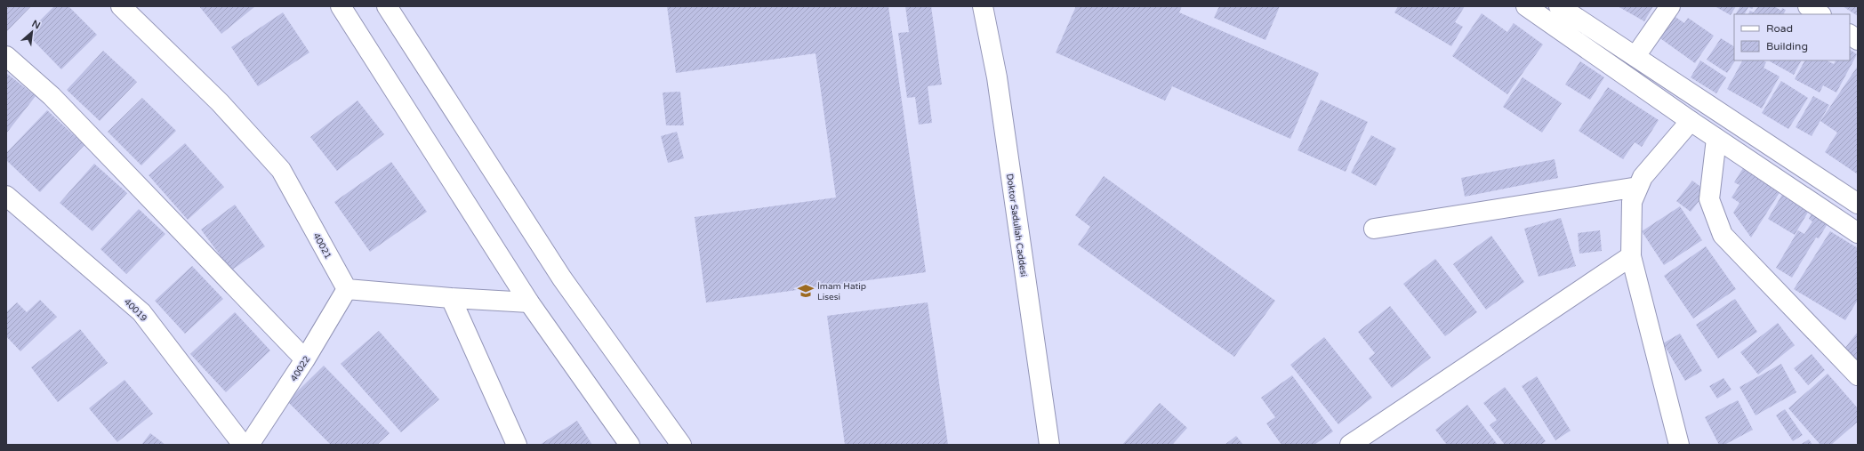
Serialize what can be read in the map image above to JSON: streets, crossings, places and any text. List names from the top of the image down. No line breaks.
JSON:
{"streets":{"street":["Doktor Sadullah Caddesi","40021","40019","40022"]},"crossings":[["40021","40022"]],"places":{"school or university":["İmam Hatip Lisesi"]},"legend":["Road","Building"],"north":"top right"}
